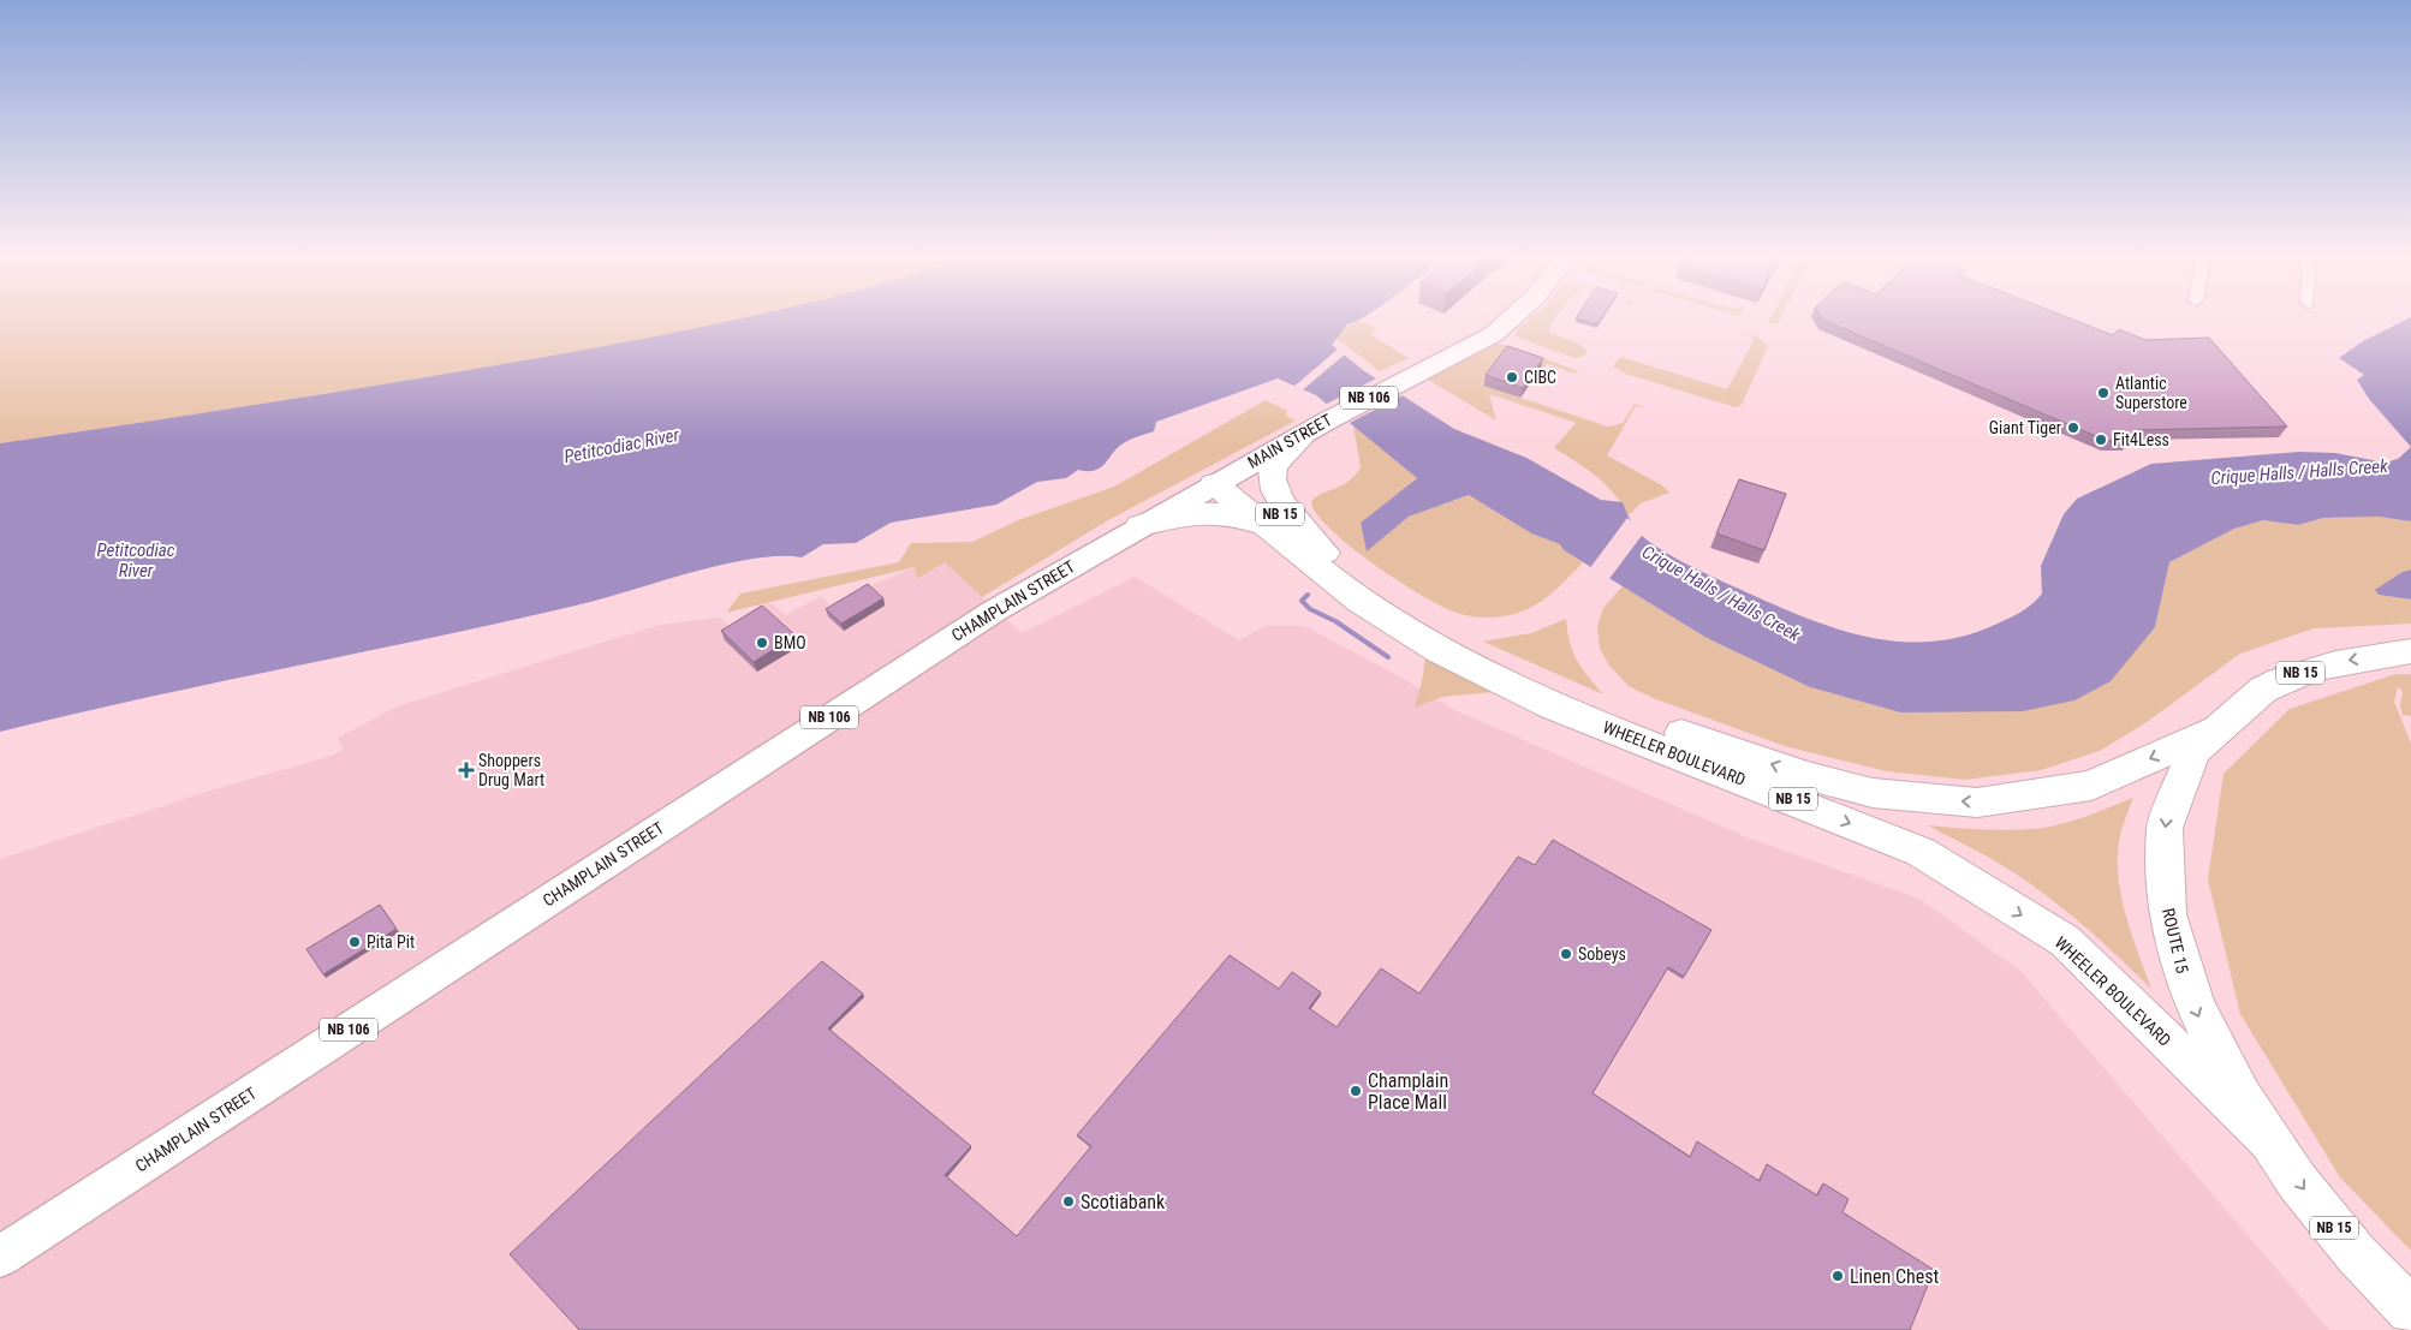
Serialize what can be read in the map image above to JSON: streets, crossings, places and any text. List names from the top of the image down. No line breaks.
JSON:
{"streets":{"highway":["NB 15","WHEELER BOULEVARD","ROUTE 15"],"main road":["NB 106","MAIN STREET","CHAMPLAIN STREET"]},"crossings":[["MAIN STREET","CHAMPLAIN STREET"],["MAIN STREET","WHEELER BOULEVARD"],["CHAMPLAIN STREET","WHEELER BOULEVARD"],["WHEELER BOULEVARD","ROUTE 15"]],"water":["Petitcodiac River","Crique Halls / Halls Creek"],"places":{"other":["CIBC","Atlantic Superstore","Giant Tiger","Fit4Less","BMO","Pita Pit","Sobeys","Champlain Place Mall","Scotiabank","Linen Chest"],"health":["Shoppers Drug Mart"]}}
